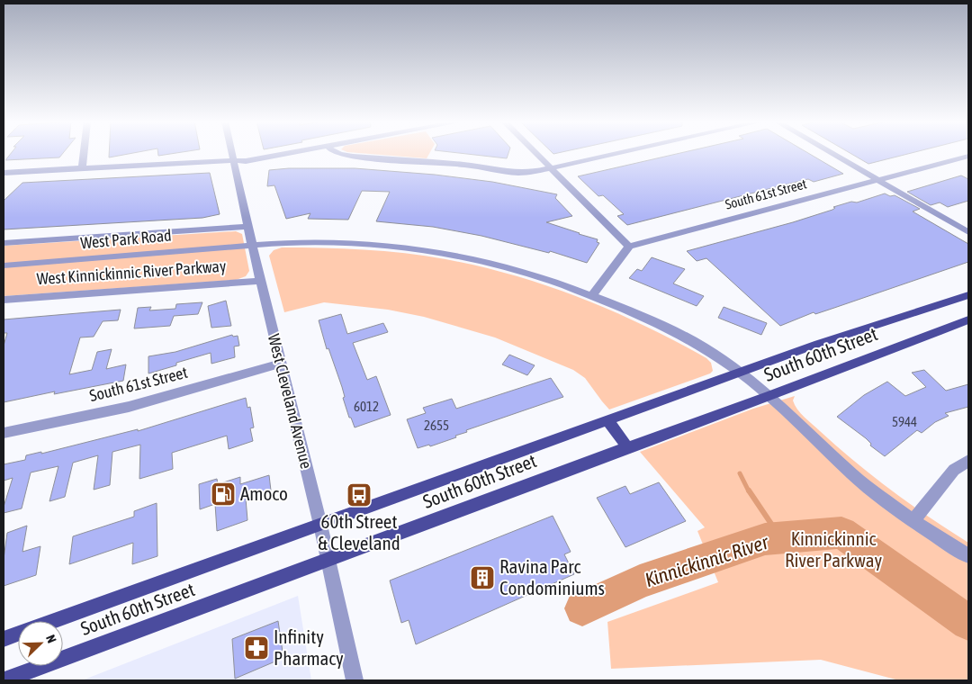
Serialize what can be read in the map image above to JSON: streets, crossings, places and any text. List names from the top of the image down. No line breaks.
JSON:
{"streets":{"main road":["South 60th Street"],"street":["South 61st Street","West Park Road","West Kinnickinnic River Parkway","West Cleveland Avenue"]},"crossings":[["South 61st Street","West Cleveland Avenue"],["West Park Road","West Cleveland Avenue"],["West Kinnickinnic River Parkway","West Cleveland Avenue"],["South 60th Street","West Cleveland Avenue"]],"water":["Kinnickinnic River"],"parks":["Kinnickinnic River Parkway"],"places":{"fuel station":["Amoco"],"bus stop":["60th Street & Cleveland"],"building":["Ravina Parc Condominiums"],"pharmacy":["Infinity Pharmacy"]},"house_numbers":["6012","5944","2655"],"north":"top right"}
